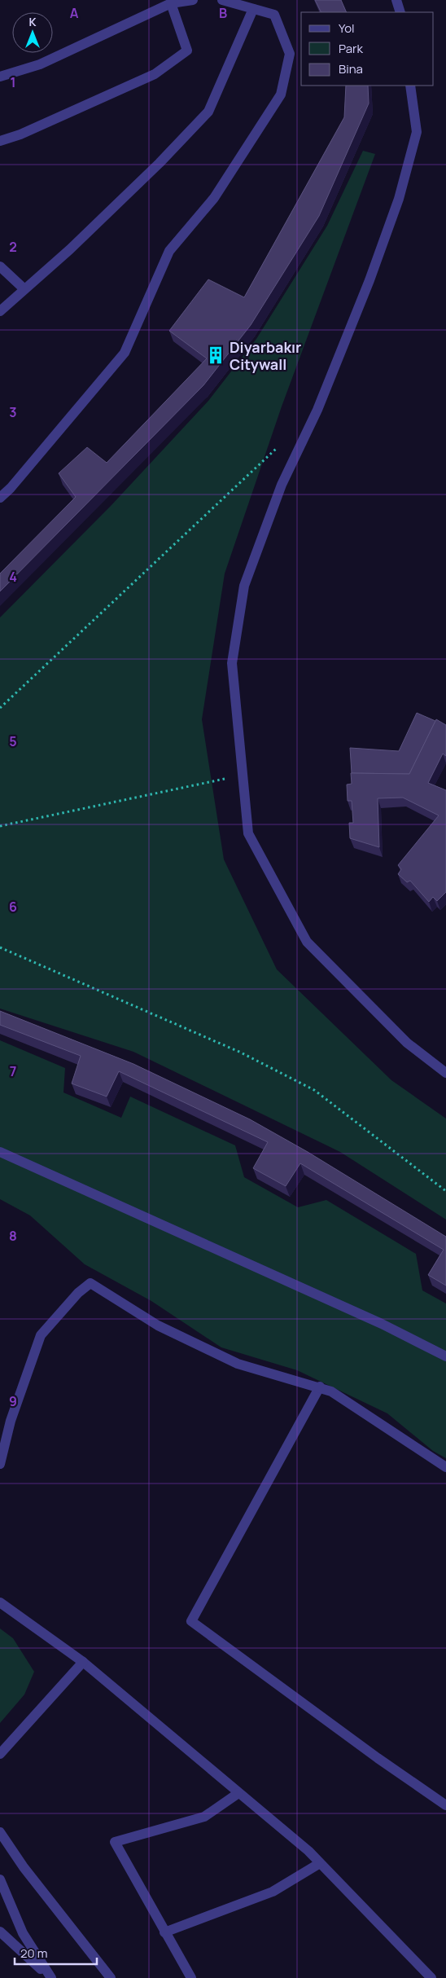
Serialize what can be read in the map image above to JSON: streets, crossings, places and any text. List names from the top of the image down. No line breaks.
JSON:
{"places":{"building":["Diyarbakır Citywall"]},"legend":["Yol","Park","Bina"],"scale_bar":"20 m","north":"top","grid":{"columns":["A","B"],"rows":["1","2","3","4","5","6","7","8","9"]}}
